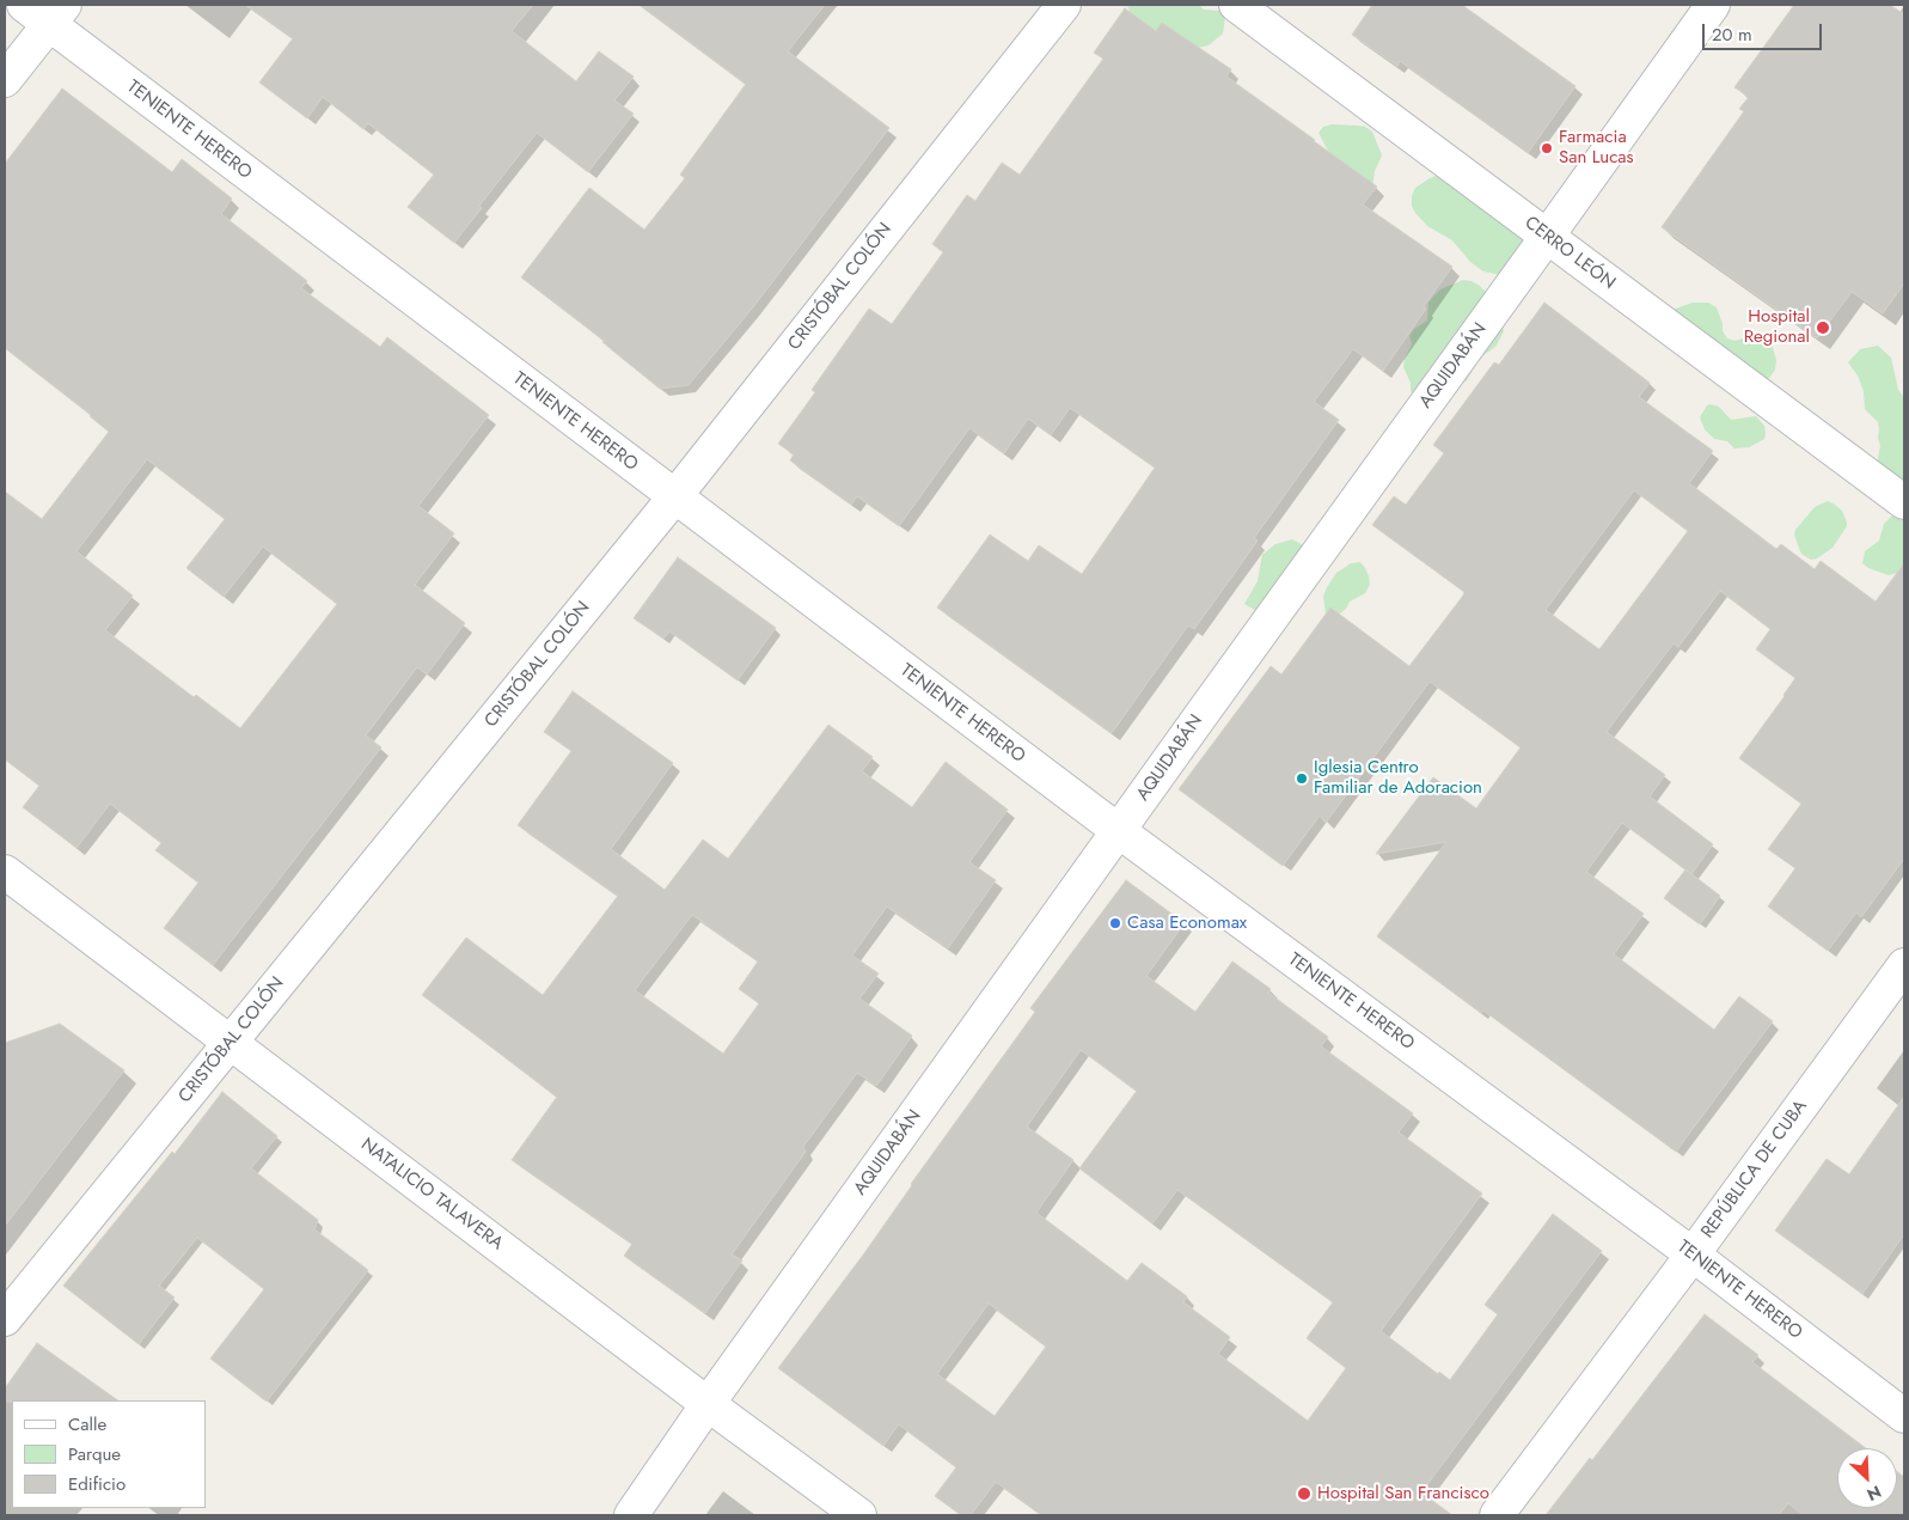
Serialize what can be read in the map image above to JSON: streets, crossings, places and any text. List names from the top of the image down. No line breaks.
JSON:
{"streets":{"street":["TENIENTE HERERO","CERRO LEÓN","CRISTÓBAL COLÓN","AQUIDABÁN","REPÚBLICA DE CUBA","NATALICIO TALAVERA"]},"crossings":[["TENIENTE HERERO","CRISTÓBAL COLÓN"],["TENIENTE HERERO","AQUIDABÁN"],["TENIENTE HERERO","REPÚBLICA DE CUBA"],["CERRO LEÓN","AQUIDABÁN"],["CRISTÓBAL COLÓN","NATALICIO TALAVERA"],["AQUIDABÁN","NATALICIO TALAVERA"]],"places":["Farmacia San Lucas","Hospital Regional","Iglesia Centro Familiar de Adoracion","Casa Economax","Hospital San Francisco"],"legend":["Calle","Parque","Edificio"],"scale_bar":"20 m","north":"bottom right"}
